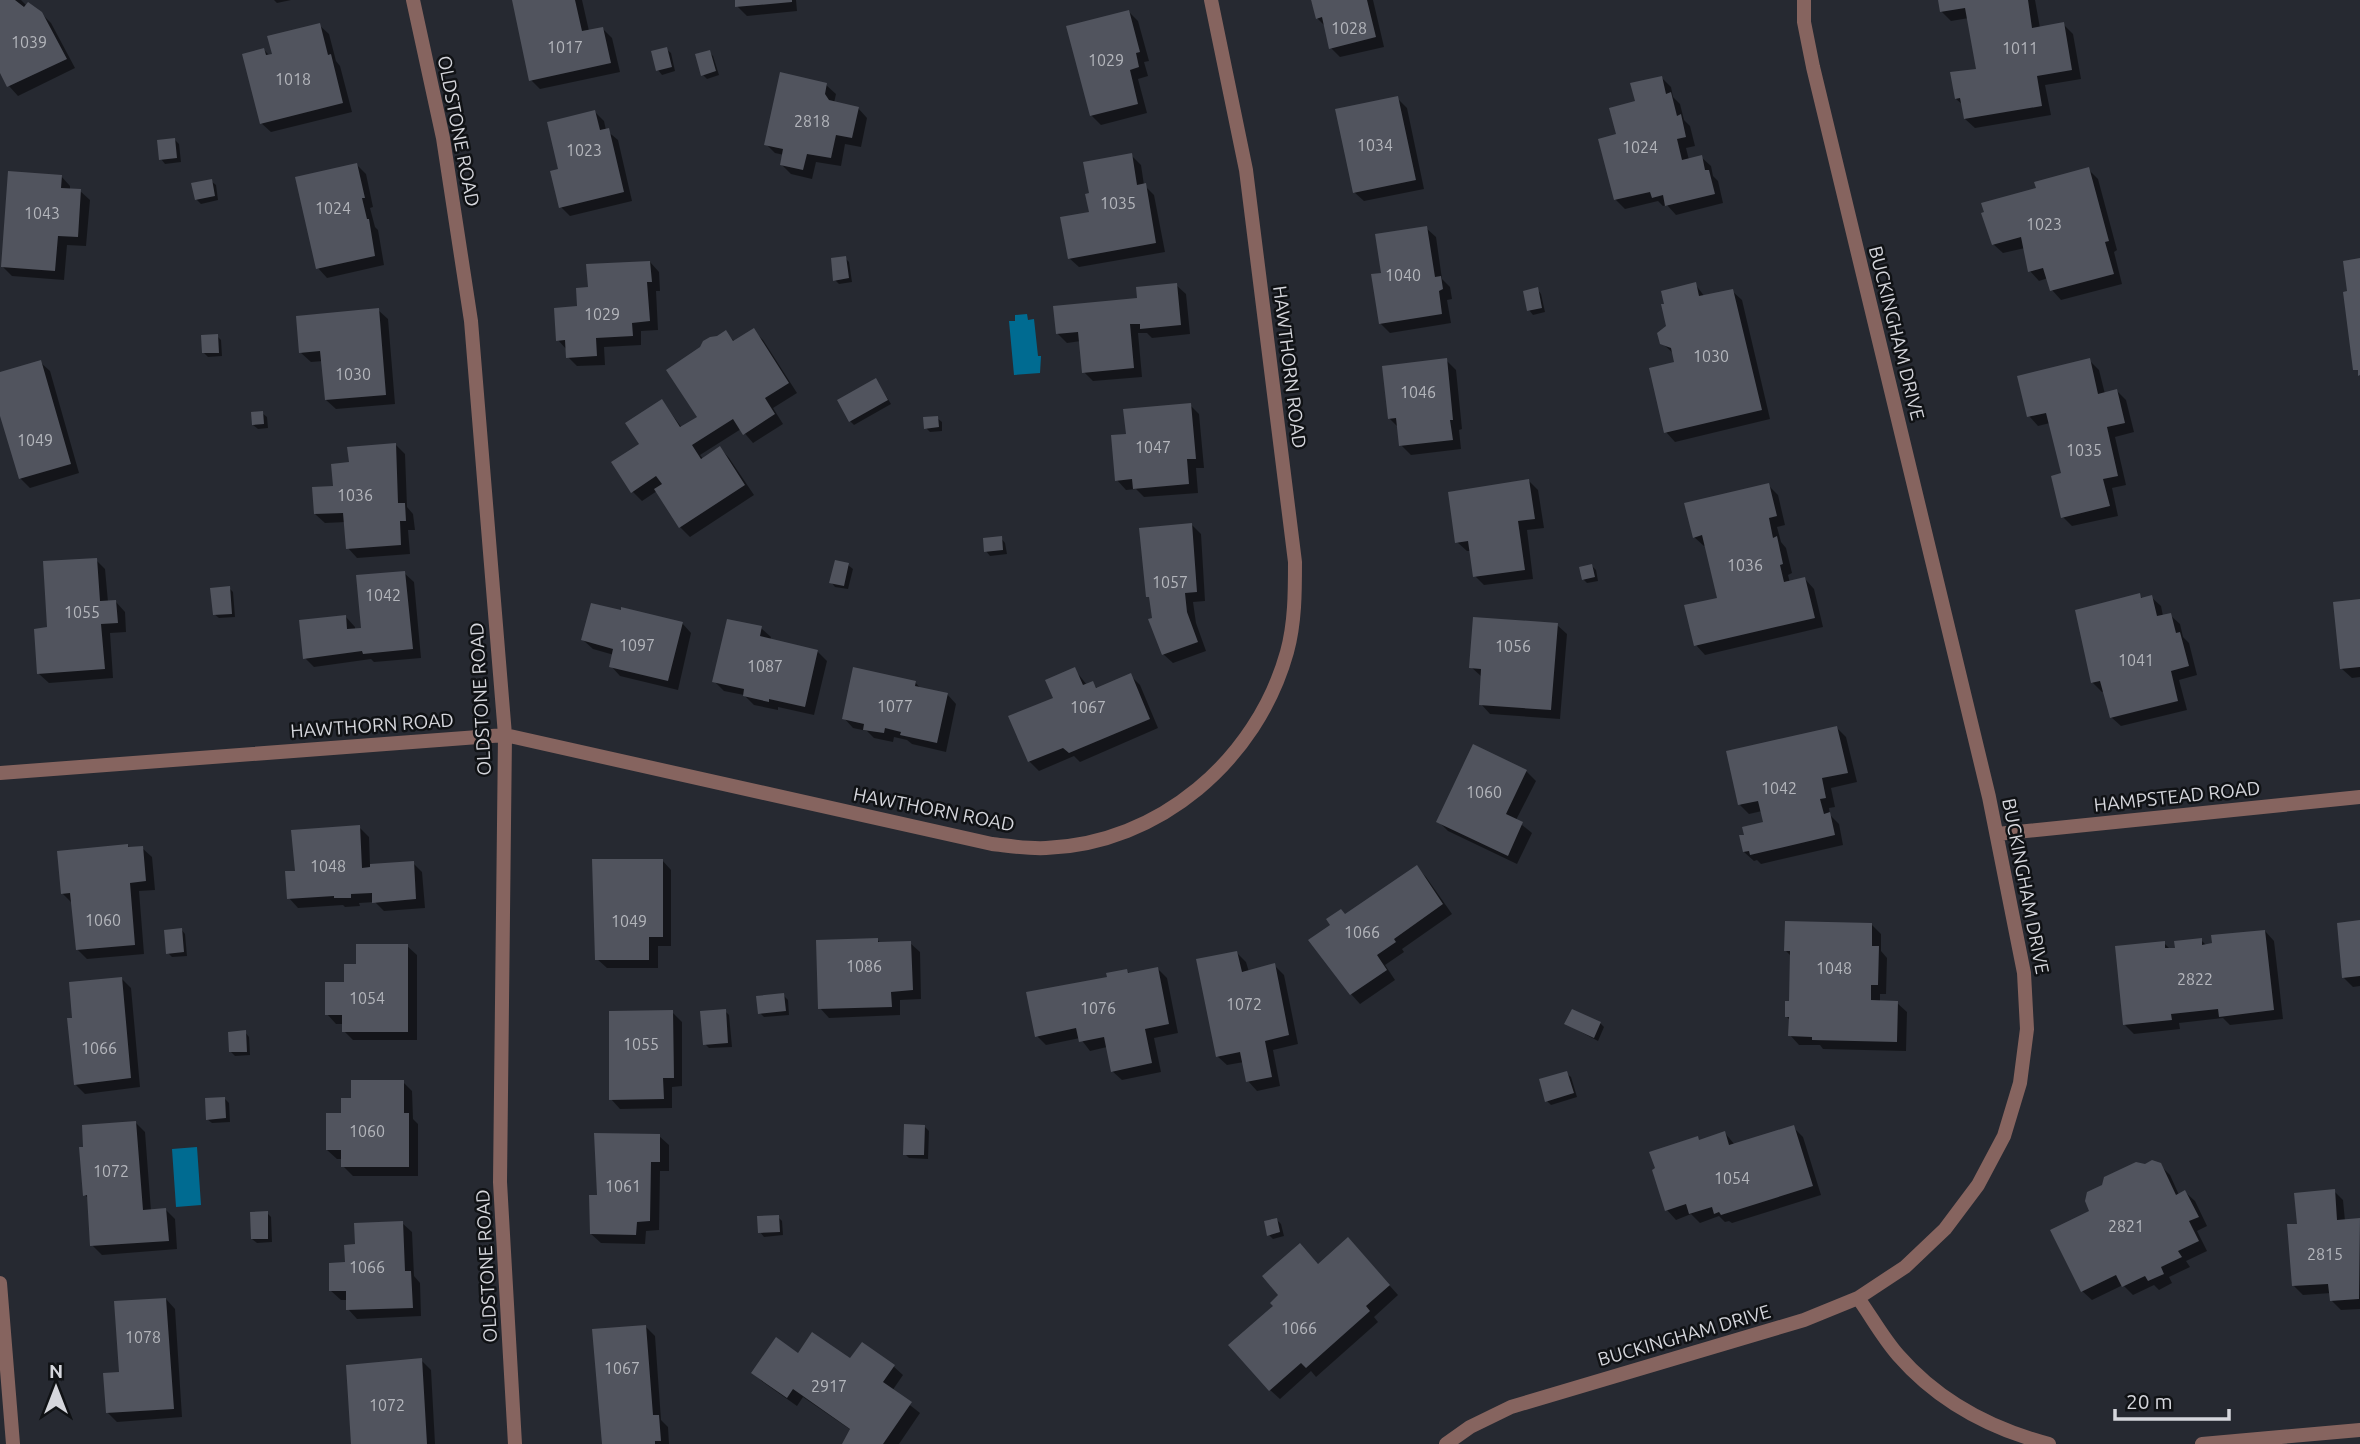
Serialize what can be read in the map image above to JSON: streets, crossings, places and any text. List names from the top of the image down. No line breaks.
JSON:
{"streets":{"street":["OLDSTONE ROAD","BUCKINGHAM DRIVE","HAWTHORN ROAD","HAMPSTEAD ROAD"]},"crossings":[["OLDSTONE ROAD","HAWTHORN ROAD"],["BUCKINGHAM DRIVE","HAMPSTEAD ROAD"]],"house_numbers":["1028","1039","1017","1011","1029","1018","2818","1034","1024","1023","1035","1024","1043","1023","1040","1029","1030","1030","1046","1049","1047","1035","1036","1036","1057","1042","1055","1097","1056","1041","1087","1077","1067","1042","1060","1048","1060","1049","1066","1086","1048","2822","1054","1072","1076","1055","1066","1060","1072","1054","1061","2821","2815","1066","1066","1078","1067","2917","1072"],"scale_bar":"20 m","north":"top"}
